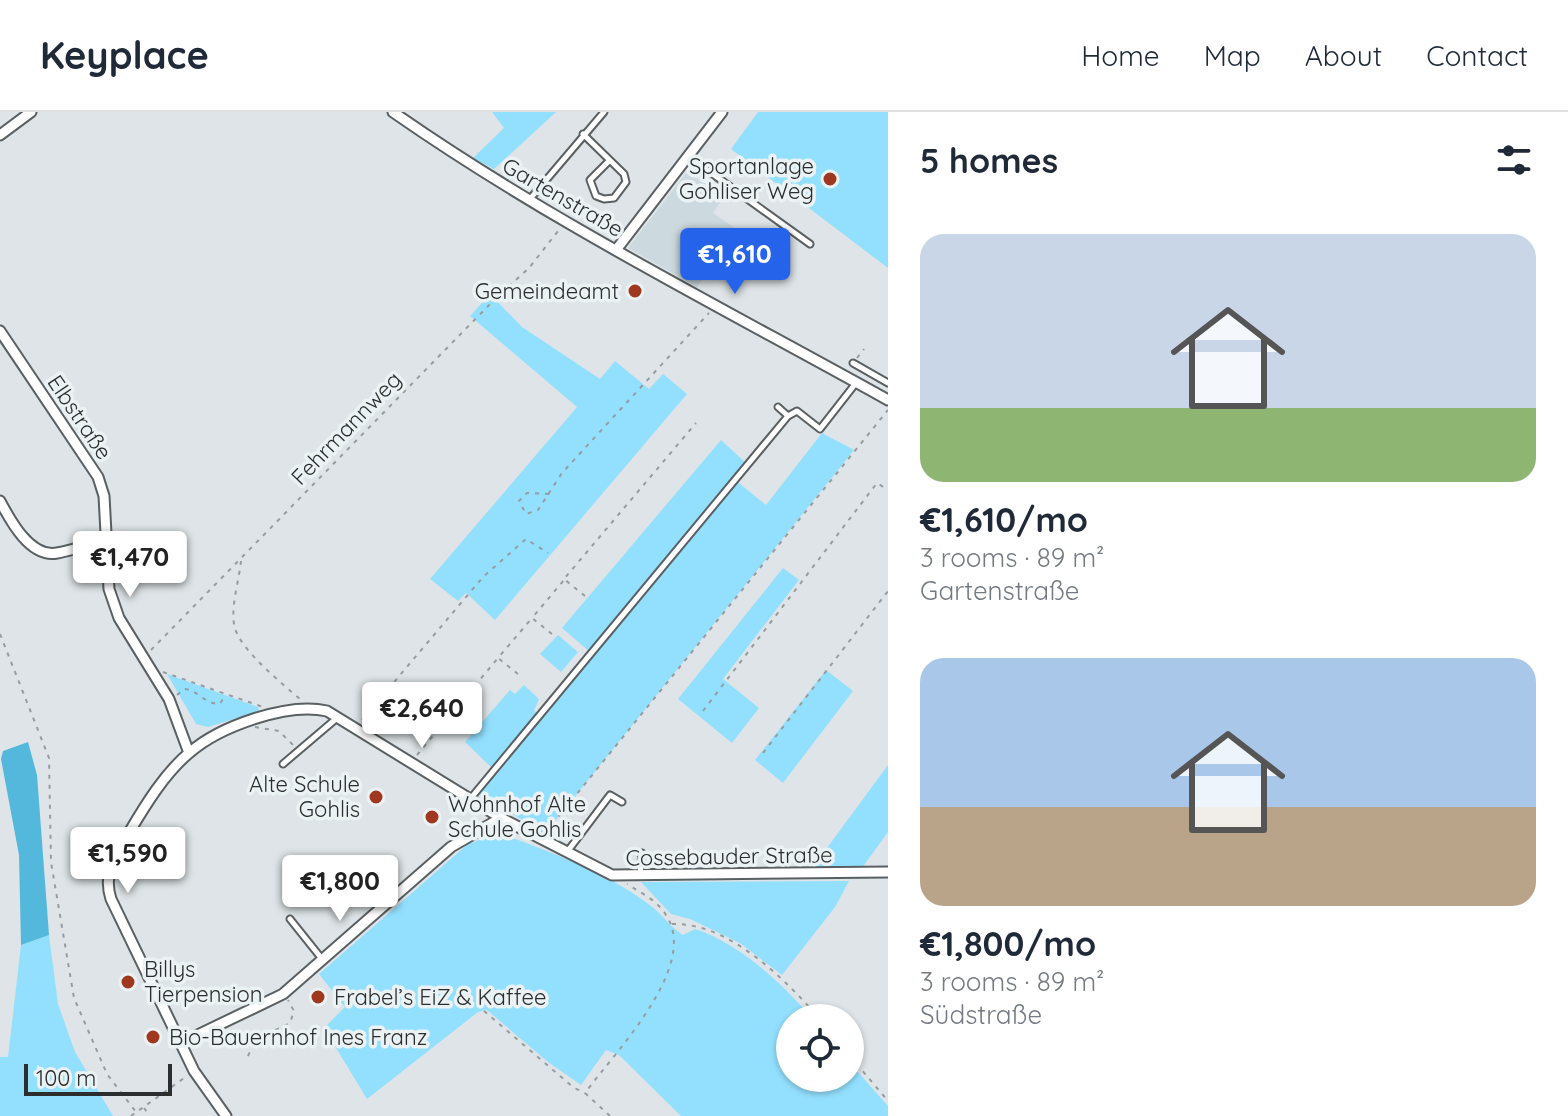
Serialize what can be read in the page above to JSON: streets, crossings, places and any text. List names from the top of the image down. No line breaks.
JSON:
{"streets":{"street":["Gartenstraße","Elbstraße","Cossebauder Straße"],"path":["Fehrmannweg"]},"crossings":[["Gartenstraße","Fehrmannweg"],["Elbstraße","Fehrmannweg"]],"places":["Sportanlage Gohliser Weg","Gemeindeamt","Alte Schule Gohlis","Wohnhof Alte Schule Gohlis","Billys Tierpension","Frabel’s EiZ & Kaffee","Bio-Bauernhof Ines Franz"],"scale_bar":"100 m","page":{"header":"Keyplace","nav":["Home","Map","About","Contact"],"heading":"5 homes","list":[{"name":"€1,610/mo","note":"3 rooms · 89 m² · Gartenstraße"},{"name":"€1,800/mo","note":"3 rooms · 89 m² · Südstraße"}],"price":["€1,610","€1,470","€2,640","€1,590","€1,800"],"scale":"100 m"}}
